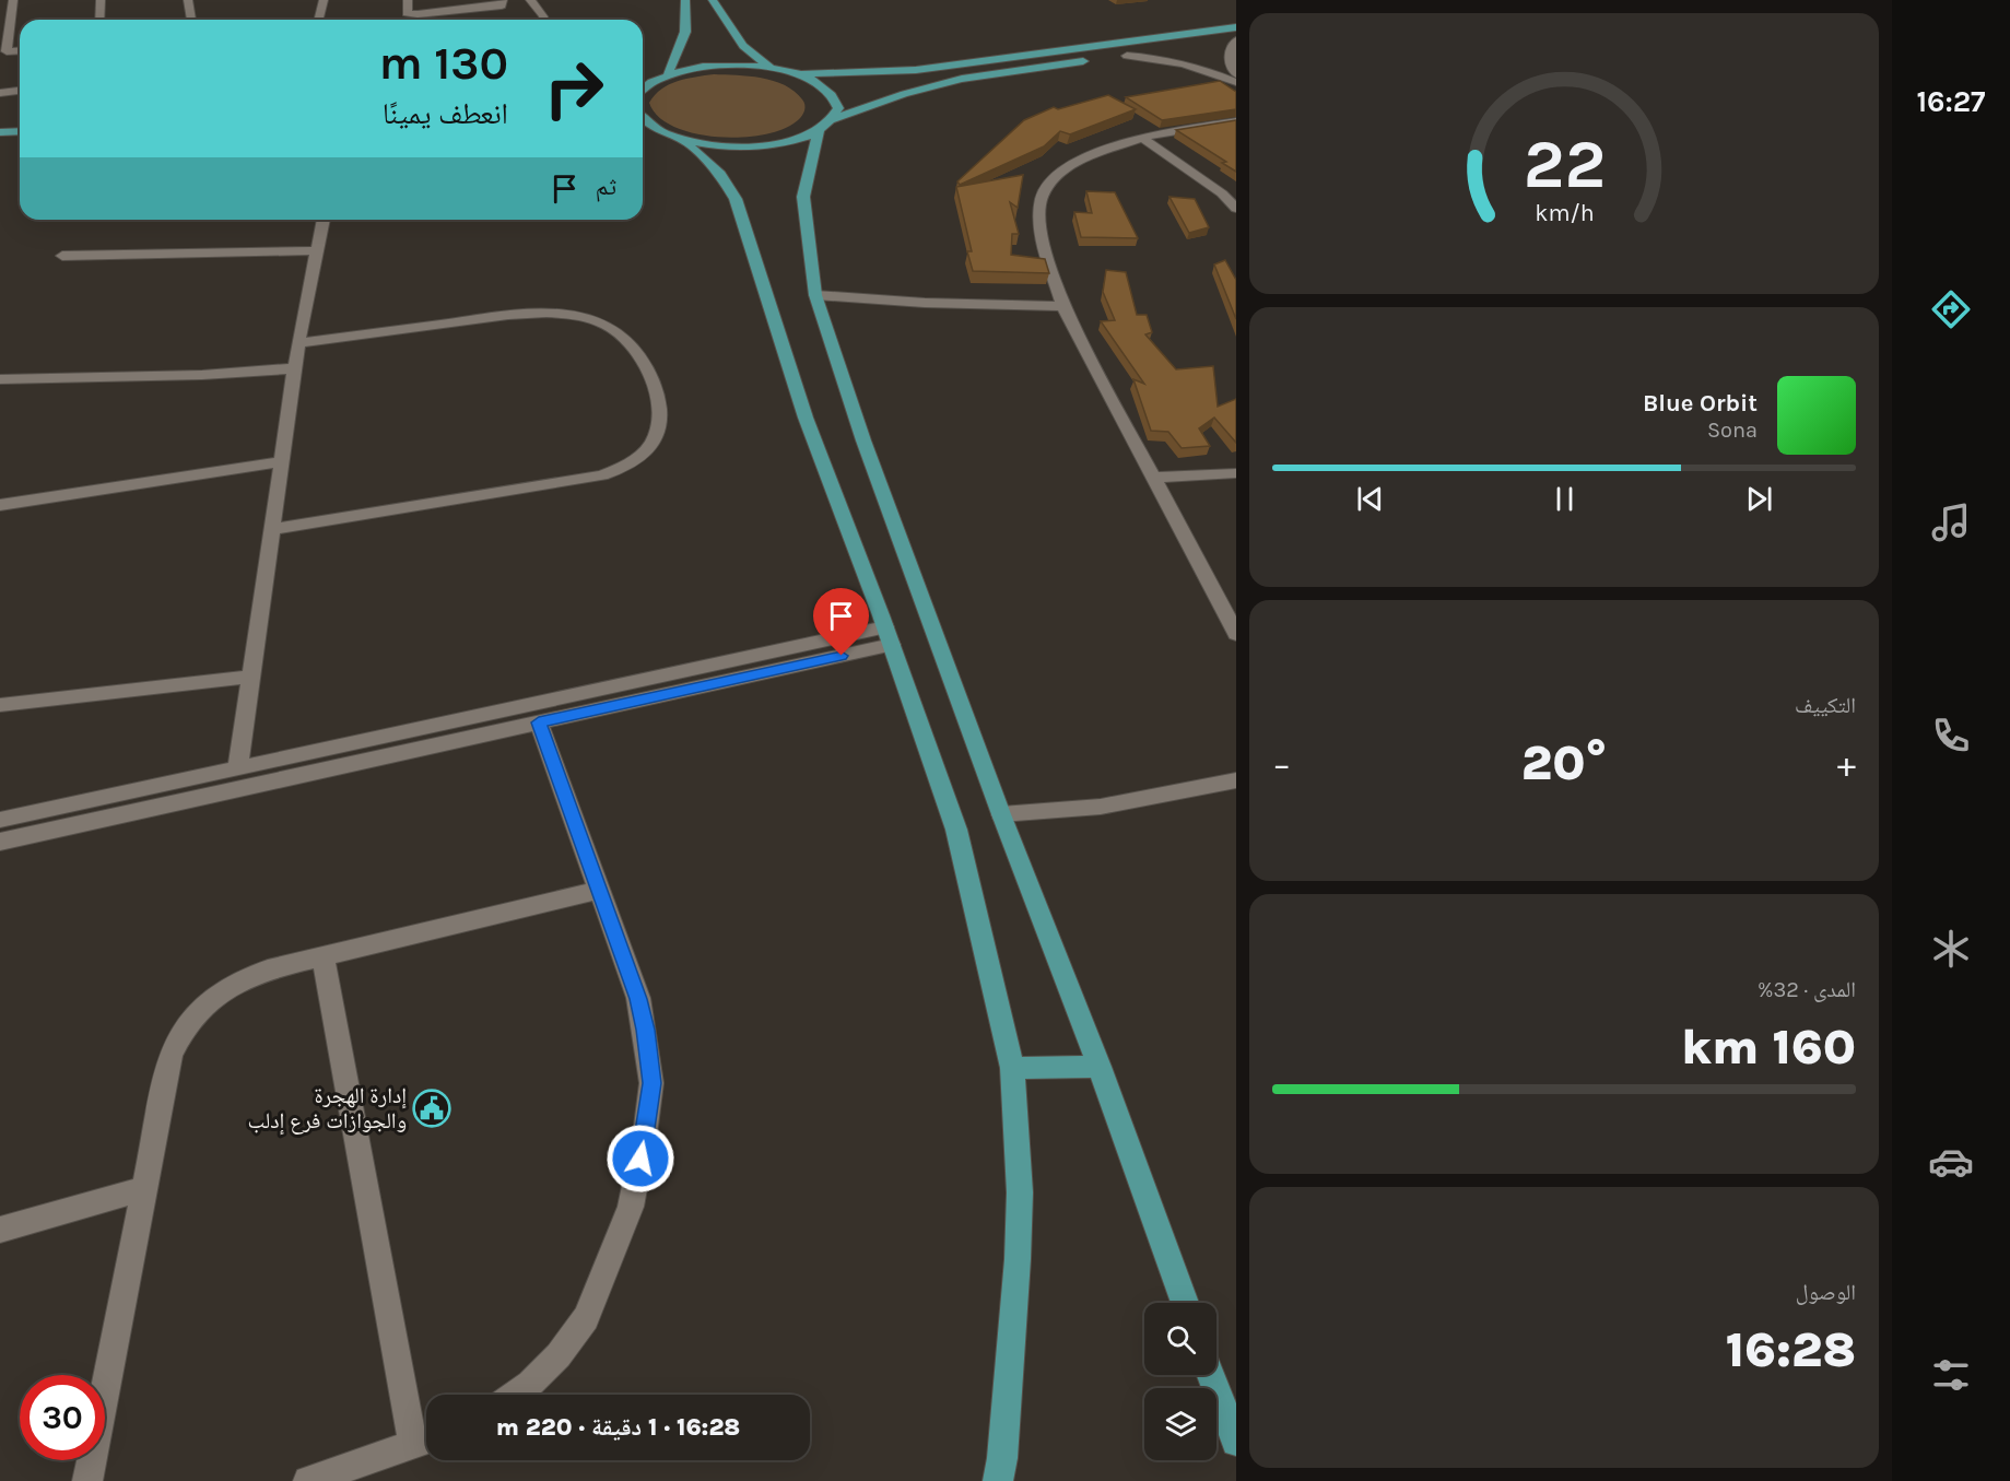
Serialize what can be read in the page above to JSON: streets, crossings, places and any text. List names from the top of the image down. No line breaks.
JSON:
{"places":{"public building":["إدارة الهجرة والجوازات فرع إدلب"]},"page":{"tabs":"16:27","turn":["130 m","انعطف يمينًا"],"then":"ثم","song":["Blue Orbit","Sona"],"tile":["التكييف",["المدى · 32%","160 km"],["الوصول","16:28"]],"heat":["−","20°","+"],"limit":"30","trip":"16:28 · 1 دقيقة · 220 m","gauge":["22","km/h"]}}
